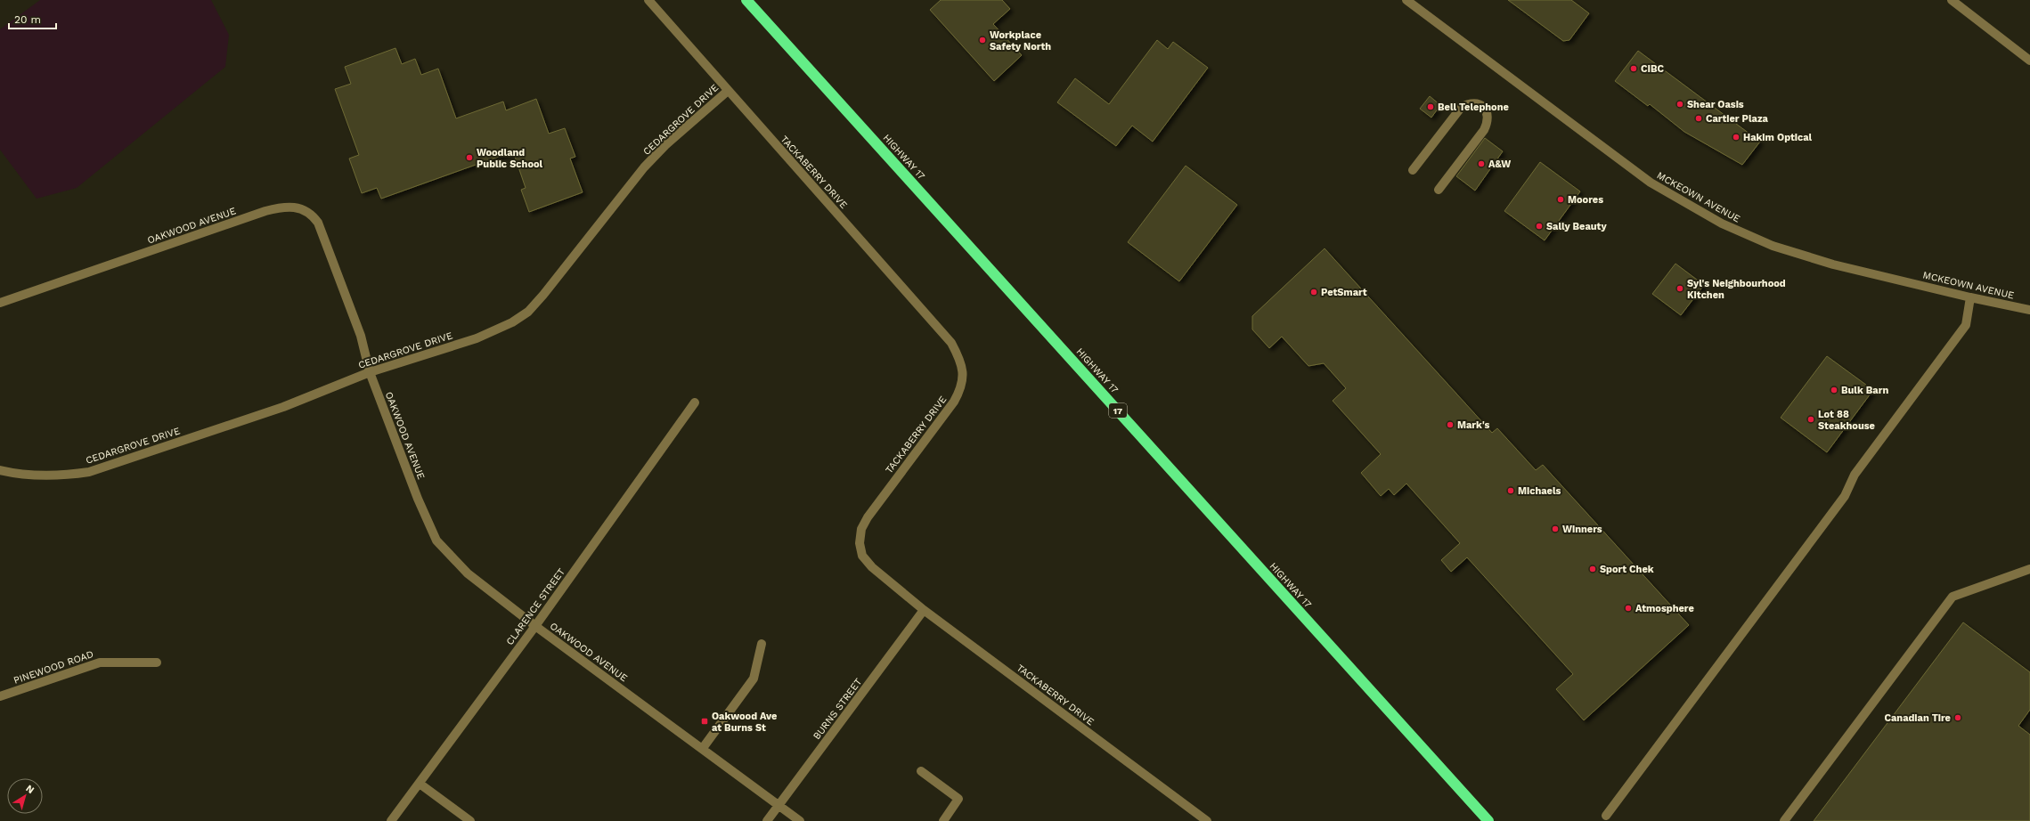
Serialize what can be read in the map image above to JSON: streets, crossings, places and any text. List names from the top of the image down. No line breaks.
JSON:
{"streets":{"highway":["HIGHWAY 17","17"],"street":["CEDARGROVE DRIVE","TACKABERRY DRIVE","MCKEOWN AVENUE","OAKWOOD AVENUE","CLARENCE STREET","PINEWOOD ROAD","BURNS STREET"]},"crossings":[["CEDARGROVE DRIVE","TACKABERRY DRIVE"],["CEDARGROVE DRIVE","OAKWOOD AVENUE"],["TACKABERRY DRIVE","BURNS STREET"],["OAKWOOD AVENUE","CLARENCE STREET"],["OAKWOOD AVENUE","BURNS STREET"]],"places":{"other":["Workplace Safety North","CIBC","Shear Oasis","Bell Telephone","Cartier Plaza","Hakim Optical","Woodland Public School","A&W","Moores","Sally Beauty","Syl's Neighbourhood Kitchen","PetSmart","Bulk Barn","Lot 88 Steakhouse","Mark's","Michaels","Winners","Sport Chek","Atmosphere","Canadian Tire"],"transit":["Oakwood Ave at Burns St"]},"scale_bar":"20 m","north":"top right"}
